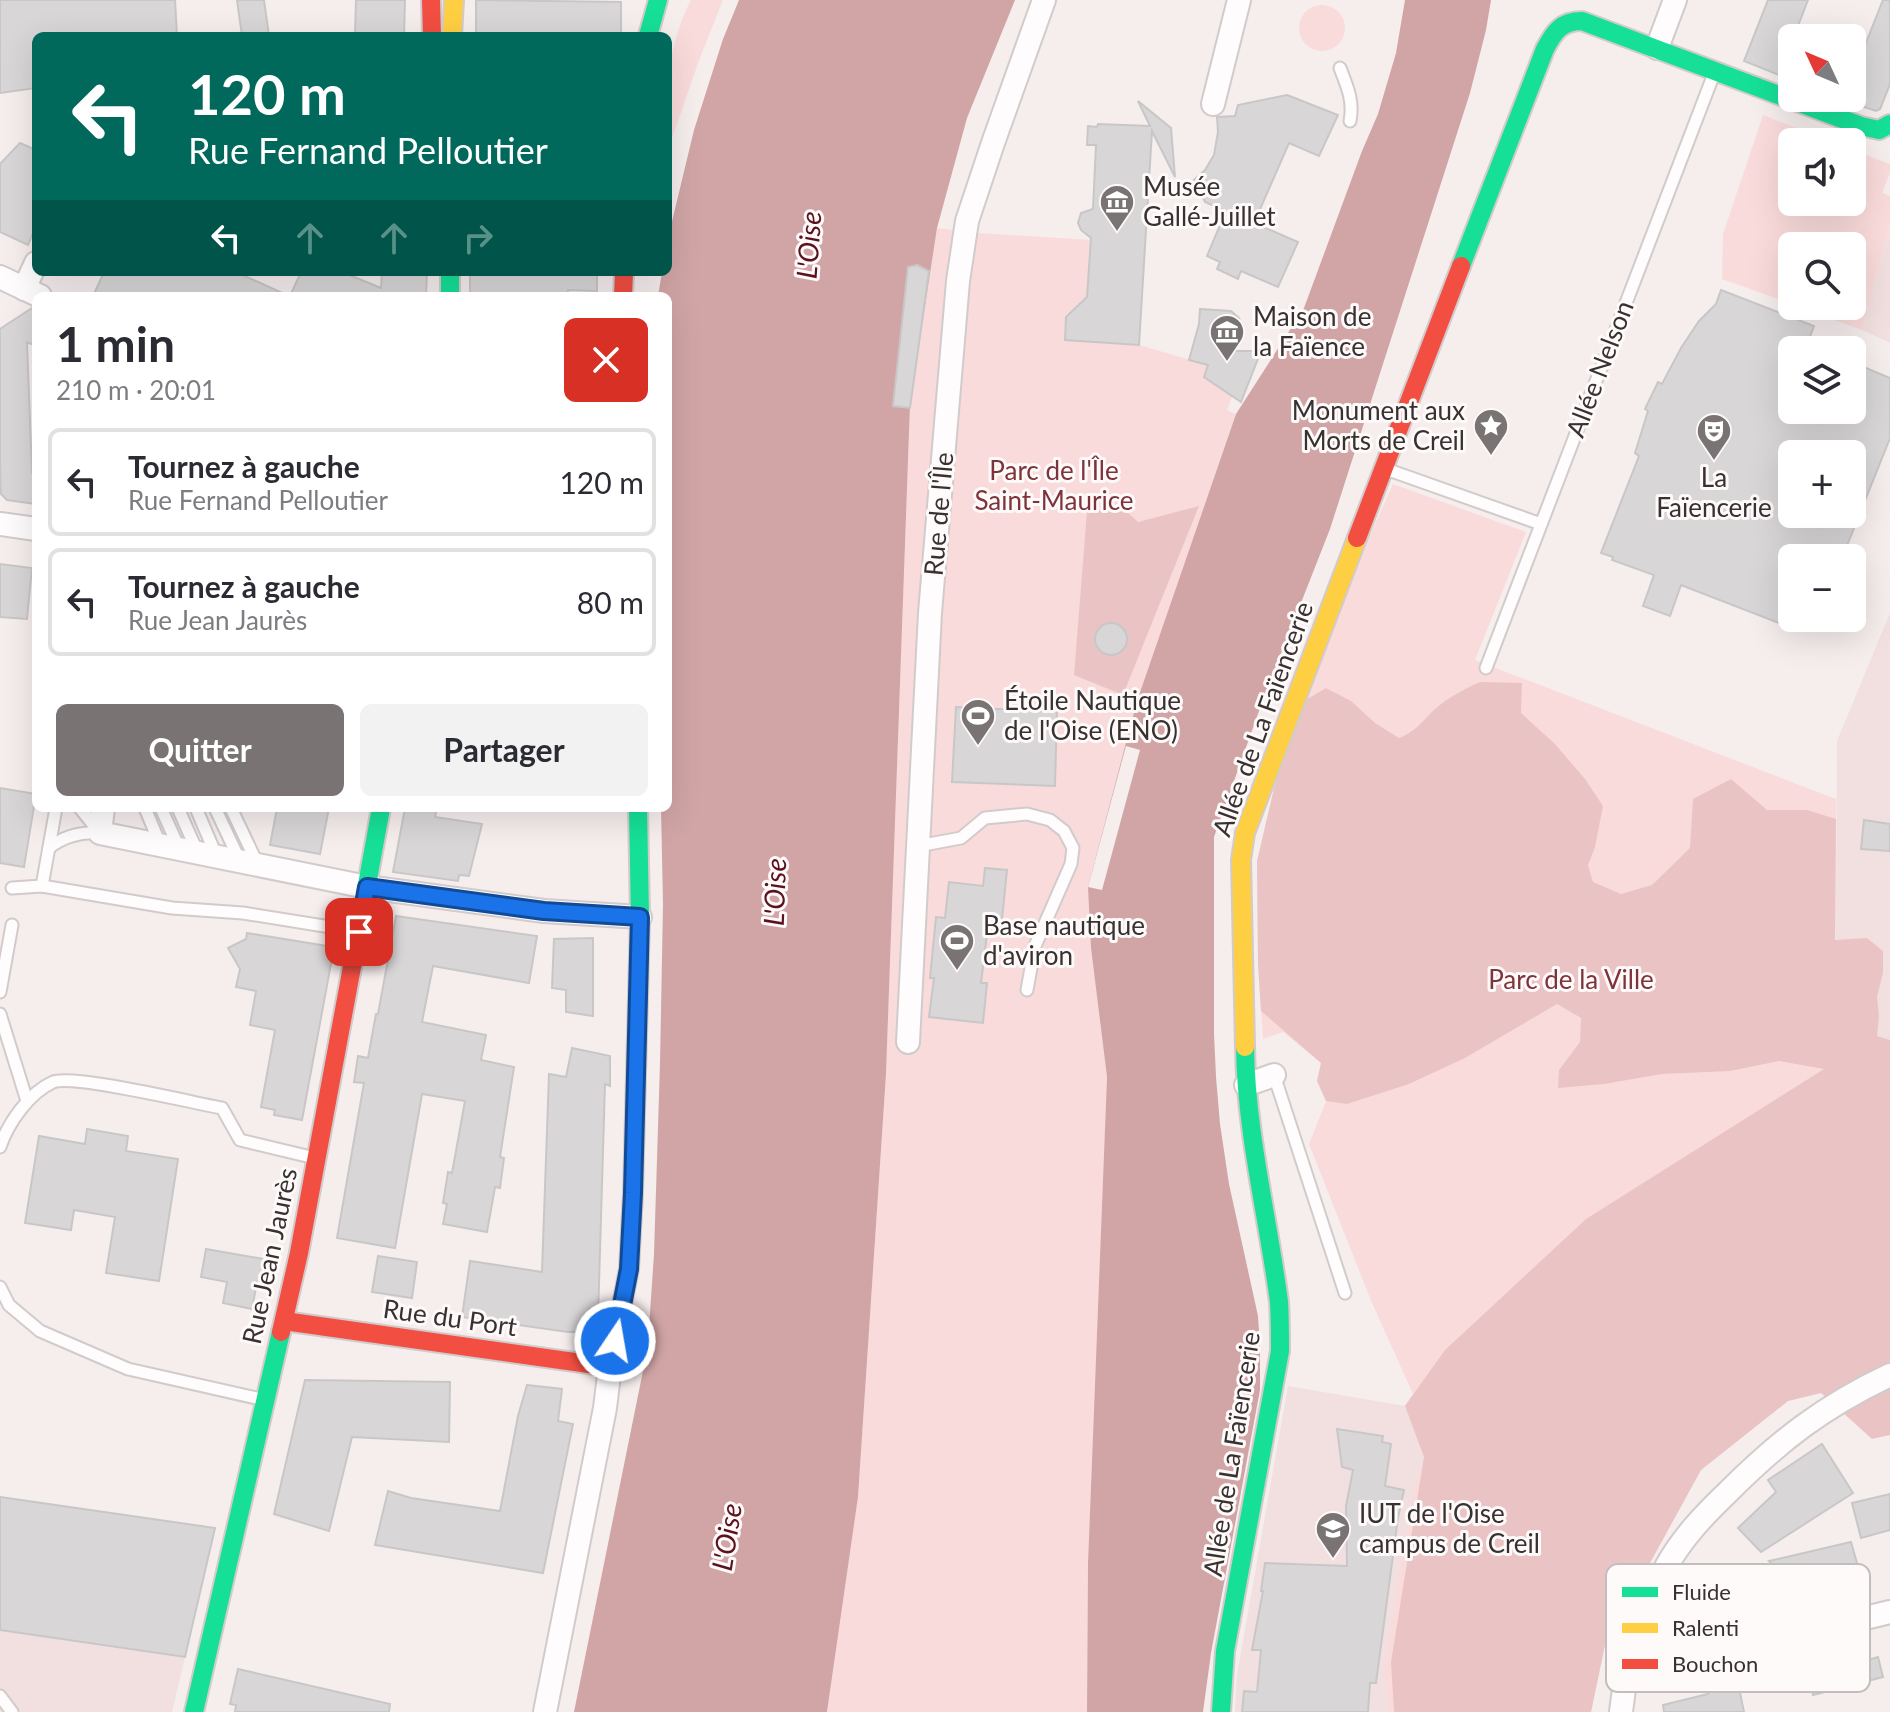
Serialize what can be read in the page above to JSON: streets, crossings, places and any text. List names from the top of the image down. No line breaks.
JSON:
{"streets":{"street":["Rue de l'Île","Allée de La Faïencerie","Rue Jean Jaurès","Rue du Port"],"lane":["Allée Nelson"]},"crossings":[["Allée Nelson","Allée de La Faïencerie"],["Rue Jean Jaurès","Rue du Port"]],"water":["L'Oise"],"parks":["Parc de l'Île Saint-Maurice","Parc de la Ville"],"places":{"museum":["Musée Gallé-Juillet","Maison de la Faïence"],"place":["Monument aux Morts de Creil"],"theatre":["La Faïencerie"],"sports":["Étoile Nautique de l'Oise (ENO)","Base nautique d'aviron"],"school or university":["IUT de l'Oise campus de Creil"]},"legend":["Fluide","Ralenti","Bouchon"],"north":"top left","page":{"map_buttons":["+","−"],"turn":["120 m","Rue Fernand Pelloutier"],"heading":["1 min","210 m · 20:01"],"list":[{"name":"Tournez à gauche","note":"Rue Fernand Pelloutier","value":"120 m"},{"name":"Tournez à gauche","note":"Rue Jean Jaurès","value":"80 m"}],"buttons":["Quitter","Partager"]}}
